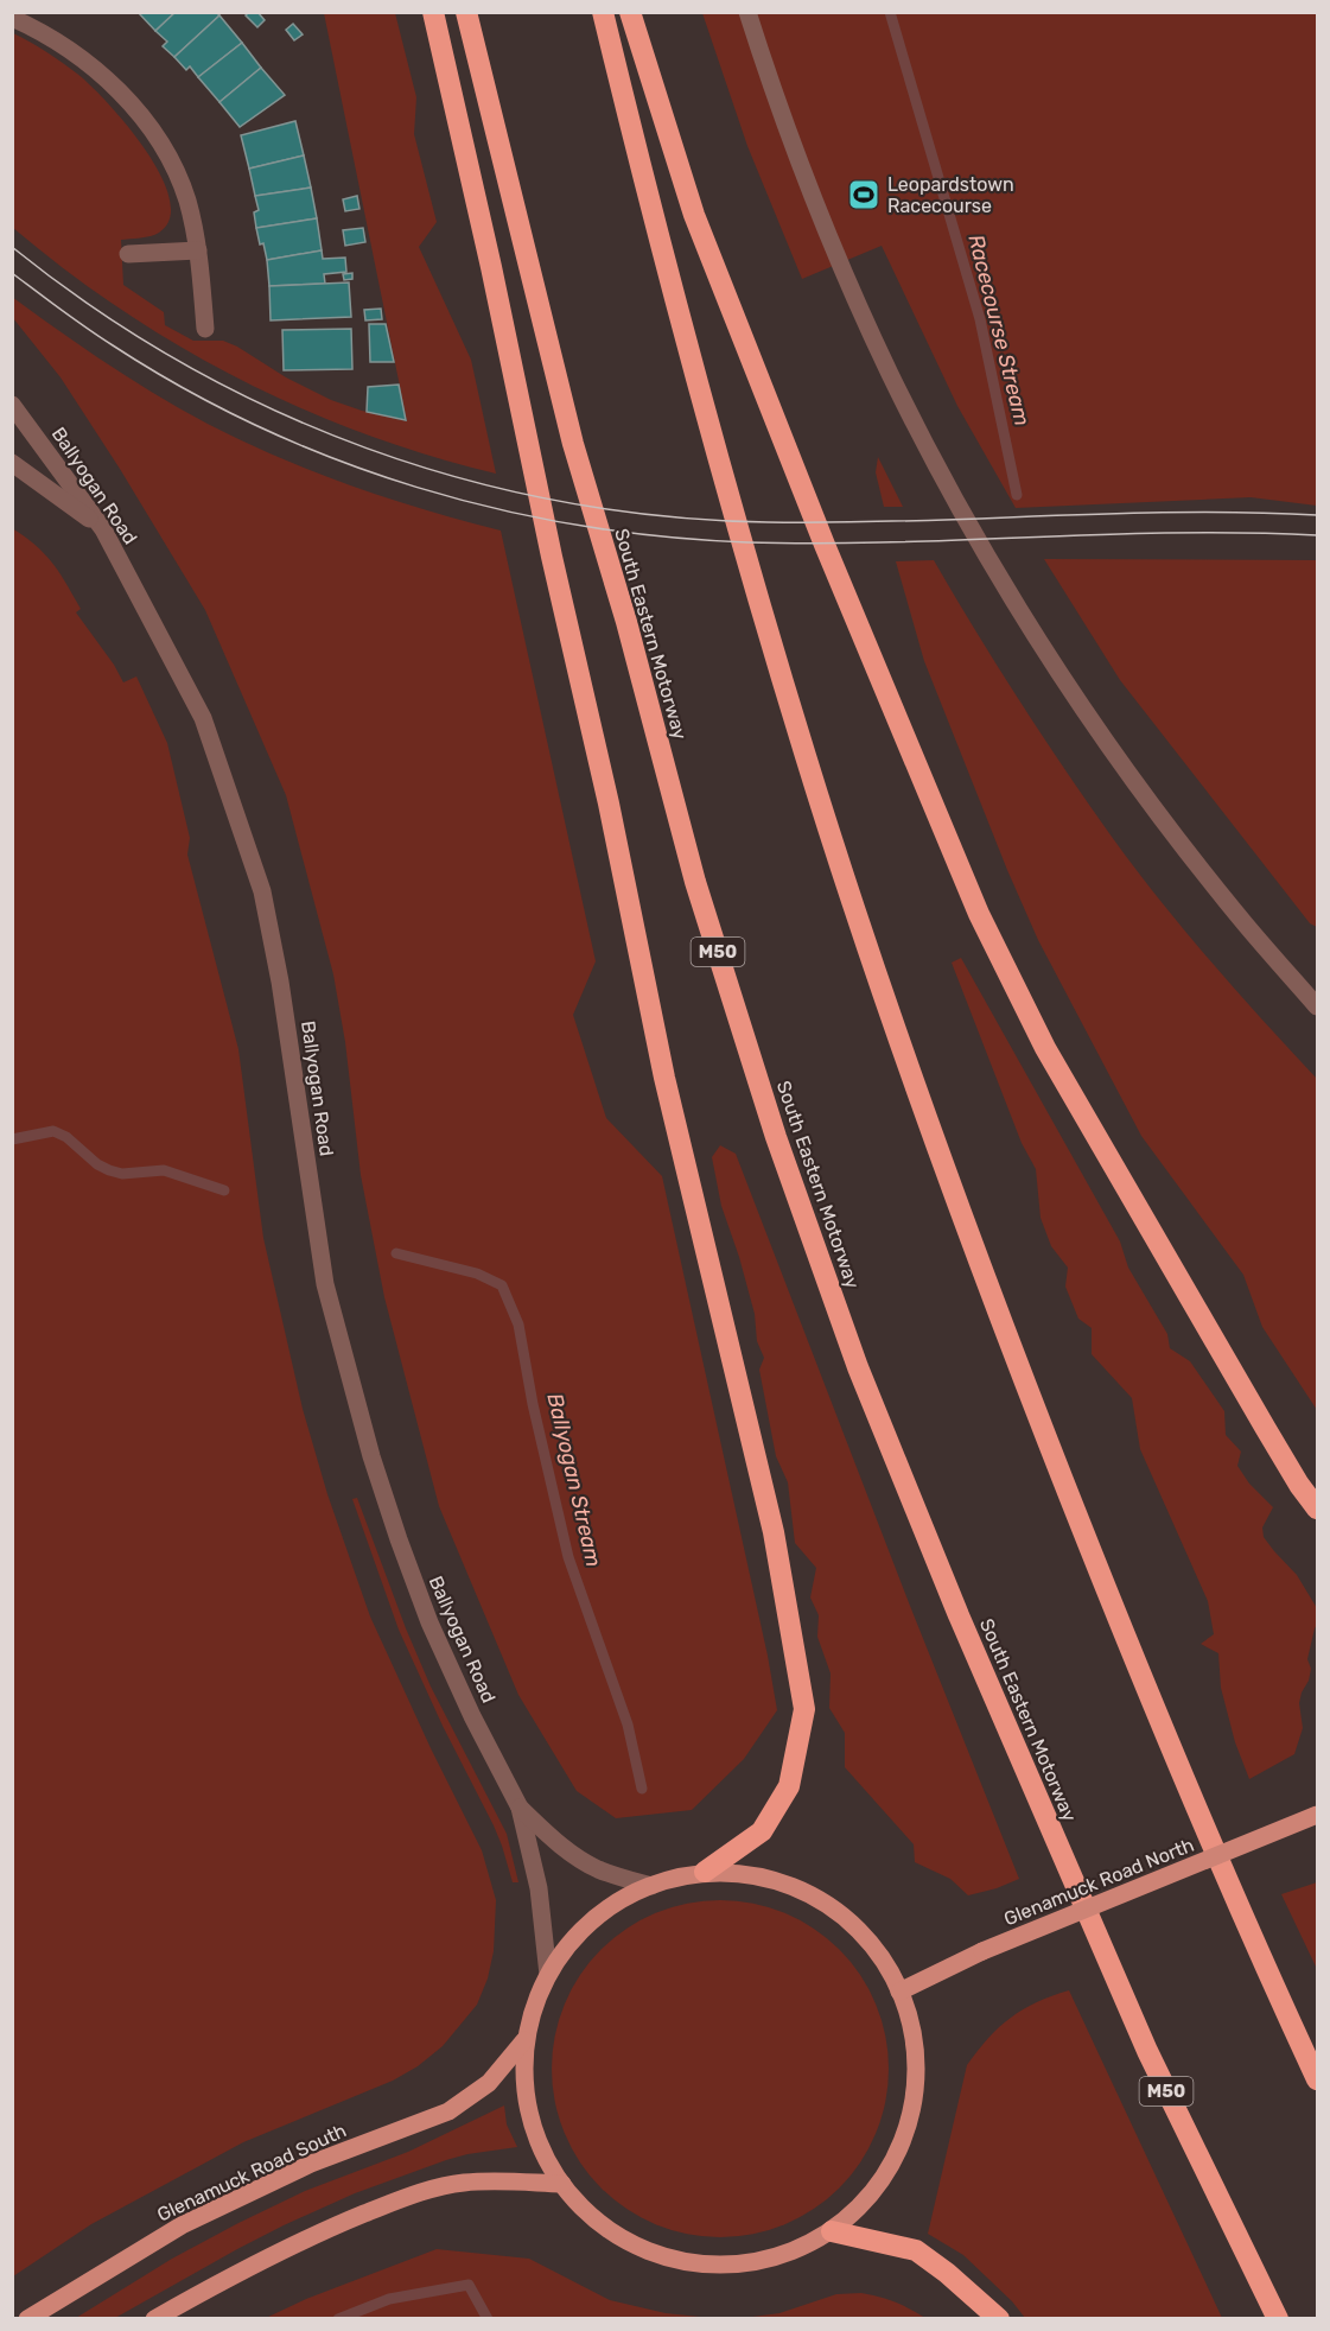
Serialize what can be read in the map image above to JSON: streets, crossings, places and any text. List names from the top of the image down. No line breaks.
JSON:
{"streets":{"highway":["South Eastern Motorway","M50"],"main road":["Glenamuck Road North","Glenamuck Road South"],"street":["Ballyogan Road"]},"water":["Racecourse Stream","Ballyogan Stream"],"places":{"sports":["Leopardstown Racecourse"]}}
